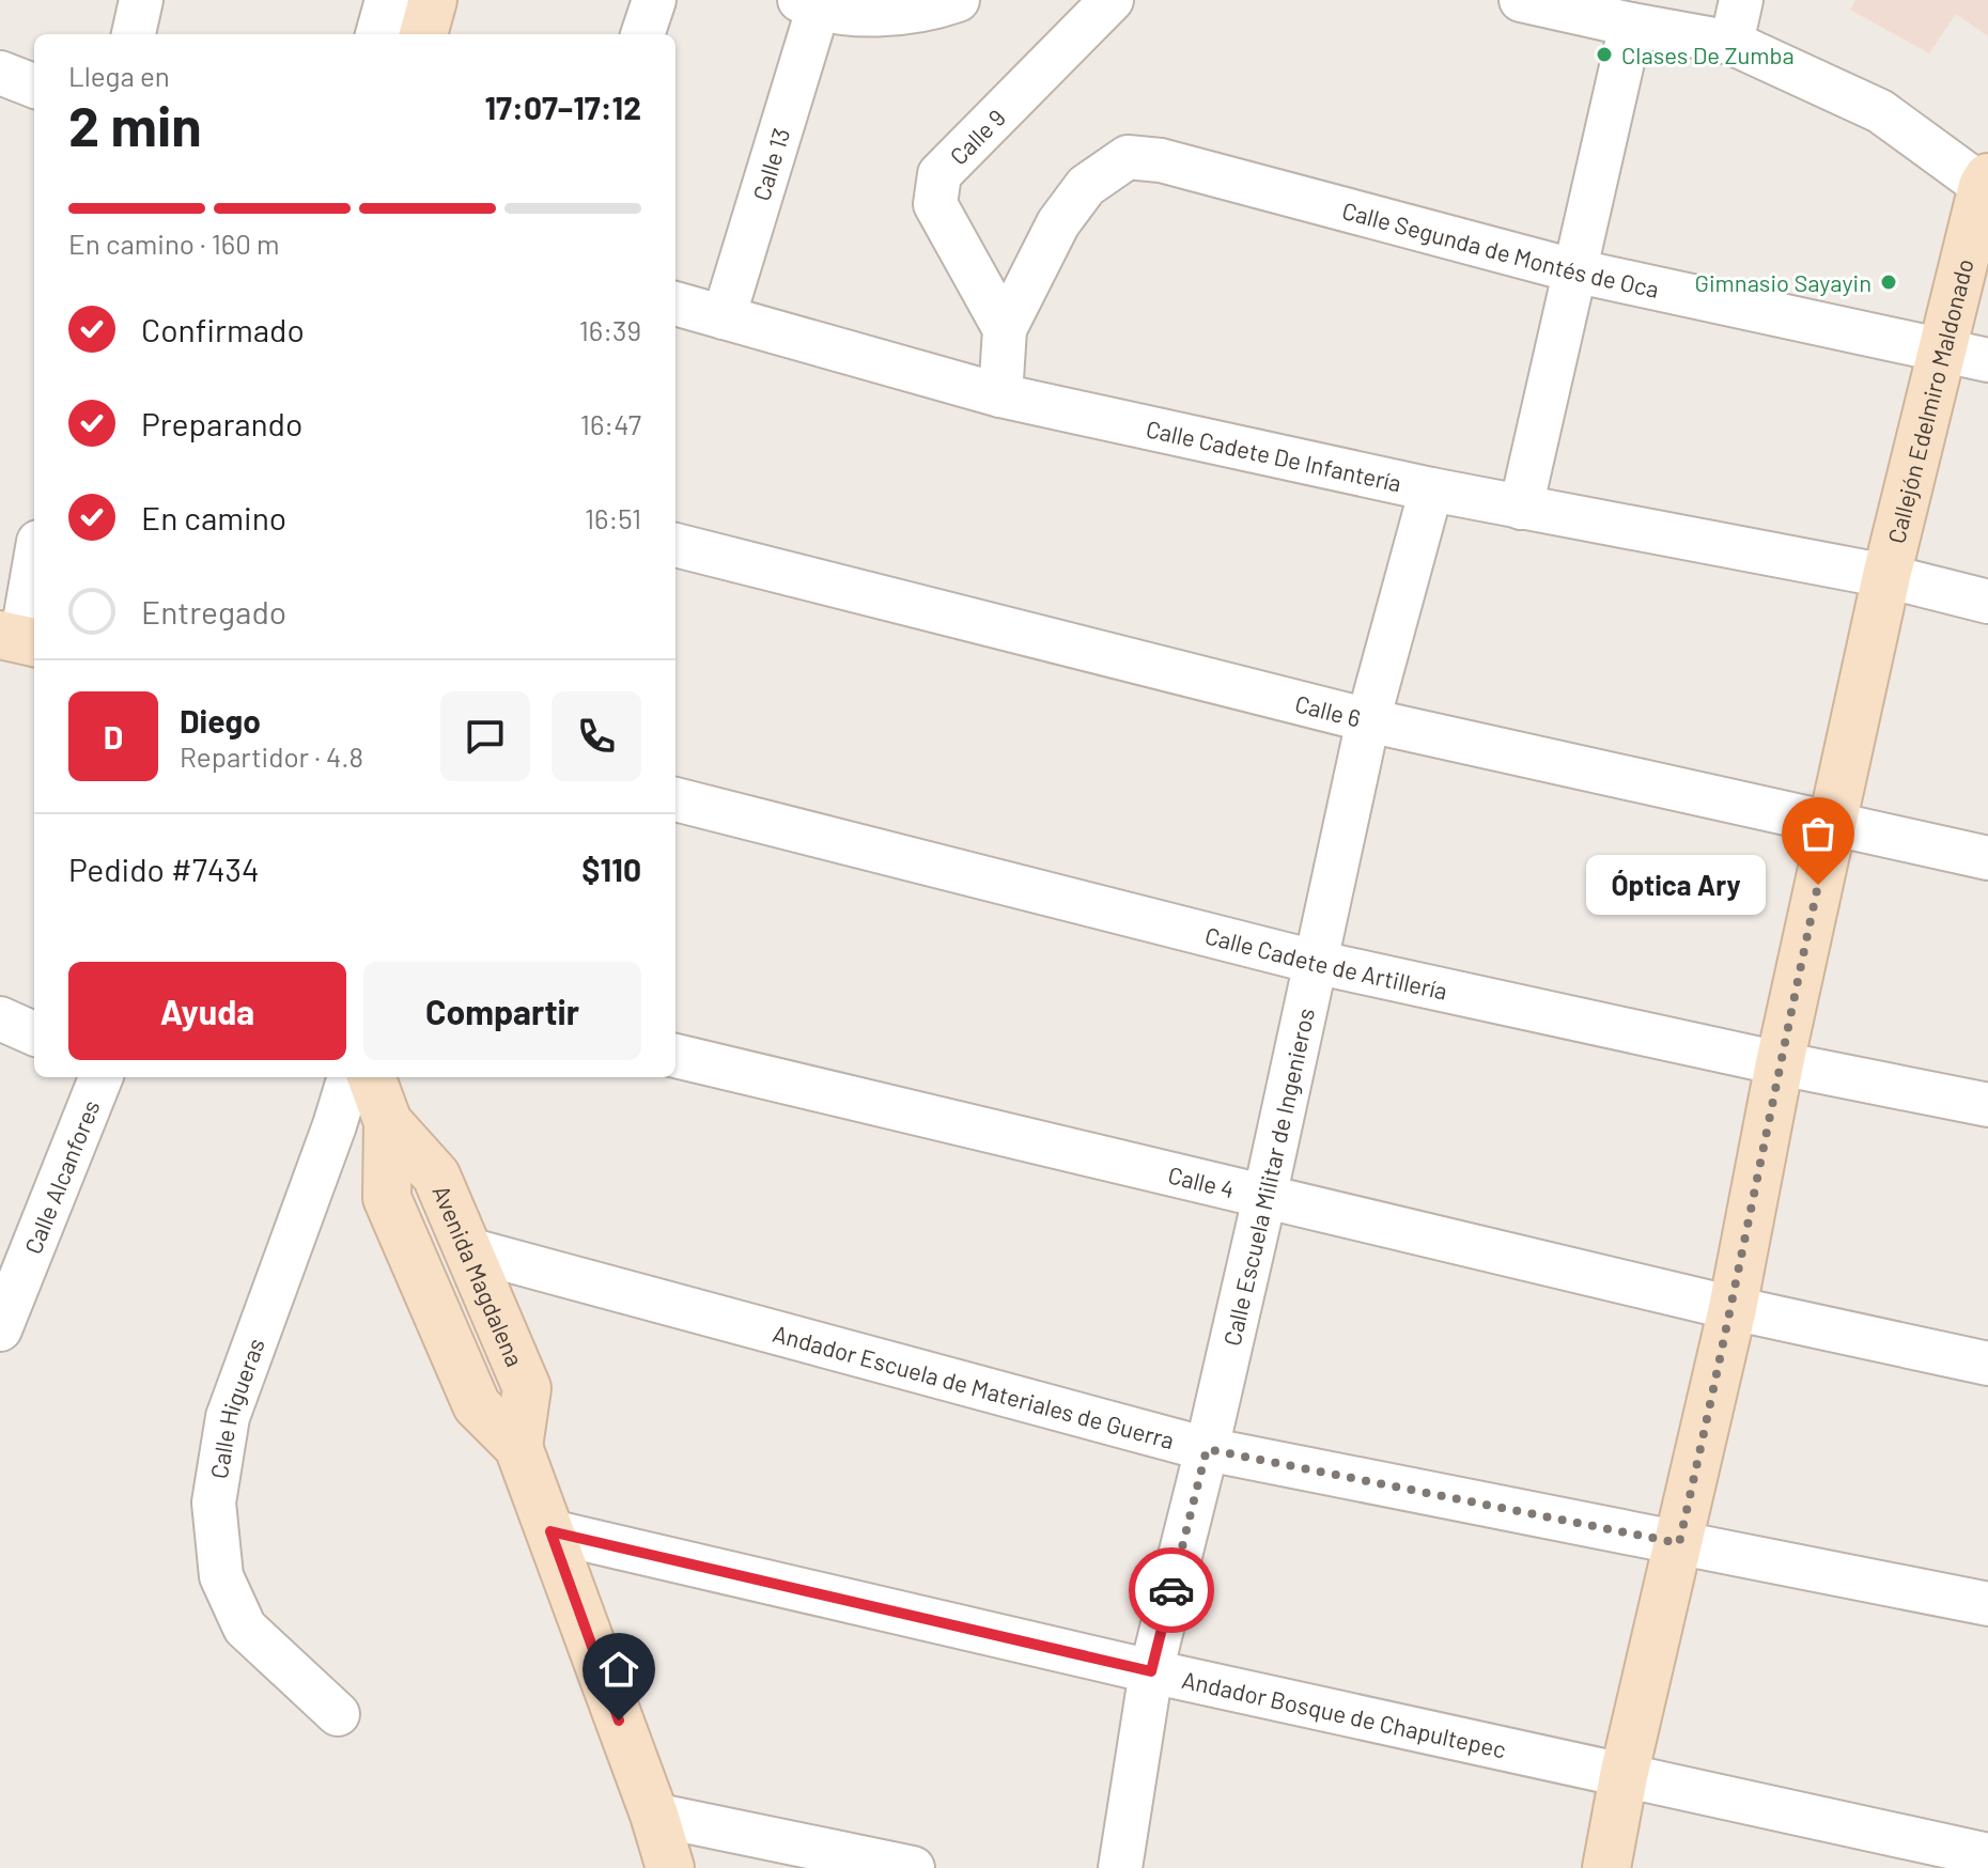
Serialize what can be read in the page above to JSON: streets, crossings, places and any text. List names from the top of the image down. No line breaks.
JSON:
{"streets":{"street":["Calle 9","Calle 13","Calle Segunda de Montés de Oca","Callejón Edelmiro Maldonado","Calle Cadete De Infantería","Calle 6","Calle Cadete de Artillería","Calle Alcanfores","Calle Escuela Militar de Ingenieros","Calle 4","Avenida Magdalena","Andador Escuela de Materiales de Guerra","Calle Higueras","Andador Bosque de Chapultepec"]},"crossings":[["Calle 9","Calle Segunda de Montés de Oca"],["Calle 13","Calle Cadete De Infantería"],["Calle Segunda de Montés de Oca","Callejón Edelmiro Maldonado"],["Callejón Edelmiro Maldonado","Calle Cadete De Infantería"],["Callejón Edelmiro Maldonado","Calle 6"],["Callejón Edelmiro Maldonado","Calle Cadete de Artillería"],["Callejón Edelmiro Maldonado","Calle 4"],["Callejón Edelmiro Maldonado","Andador Escuela de Materiales de Guerra"],["Callejón Edelmiro Maldonado","Andador Bosque de Chapultepec"],["Calle Cadete De Infantería","Calle Escuela Militar de Ingenieros"],["Calle 6","Calle Escuela Militar de Ingenieros"],["Calle Cadete de Artillería","Calle Escuela Militar de Ingenieros"],["Calle Escuela Militar de Ingenieros","Calle 4"],["Calle Escuela Militar de Ingenieros","Andador Escuela de Materiales de Guerra"],["Calle Escuela Militar de Ingenieros","Andador Bosque de Chapultepec"],["Avenida Magdalena","Andador Escuela de Materiales de Guerra"],["Avenida Magdalena","Andador Bosque de Chapultepec"]],"places":["Clases De Zumba","Gimnasio Sayayin","Óptica Ary"],"page":{"heading":["2 min","Llega en","17:07–17:12"],"panel":["Diego","Repartidor · 4.8","Pedido #7434","$110"],"bar":"En camino · 160 m","list":[["Confirmado","16:39"],["Preparando","16:47"],["En camino","16:51"],"Entregado"],"round":"D","bubble":"Óptica Ary","buttons":["Ayuda","Compartir"]}}
